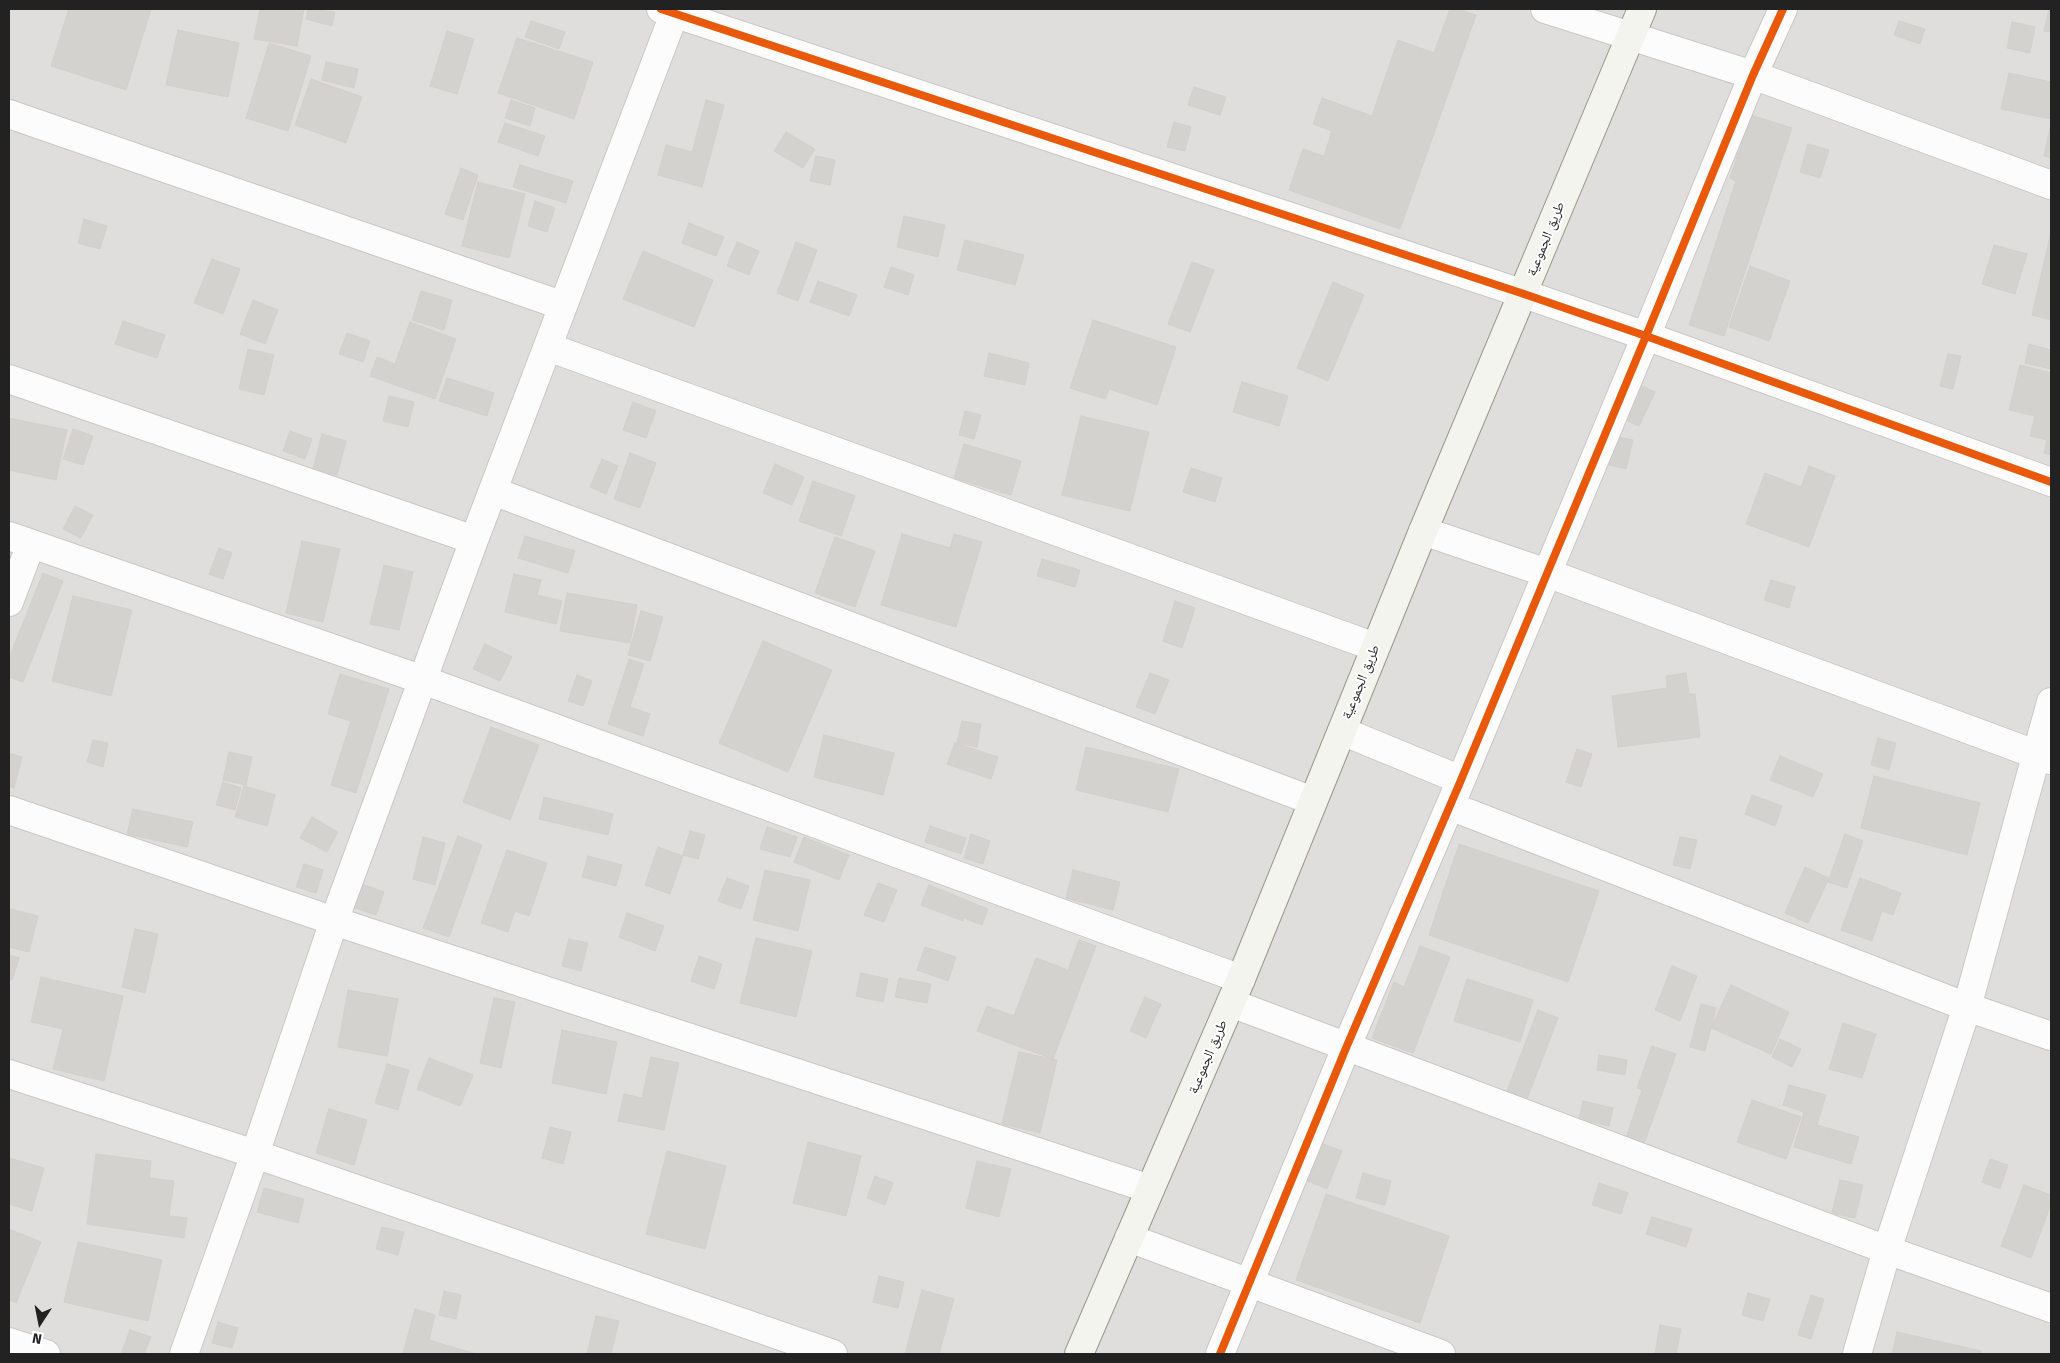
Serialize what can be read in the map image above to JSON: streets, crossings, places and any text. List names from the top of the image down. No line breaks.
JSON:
{"streets":{"main road":["طريق الجموعية"]},"north":"bottom"}
